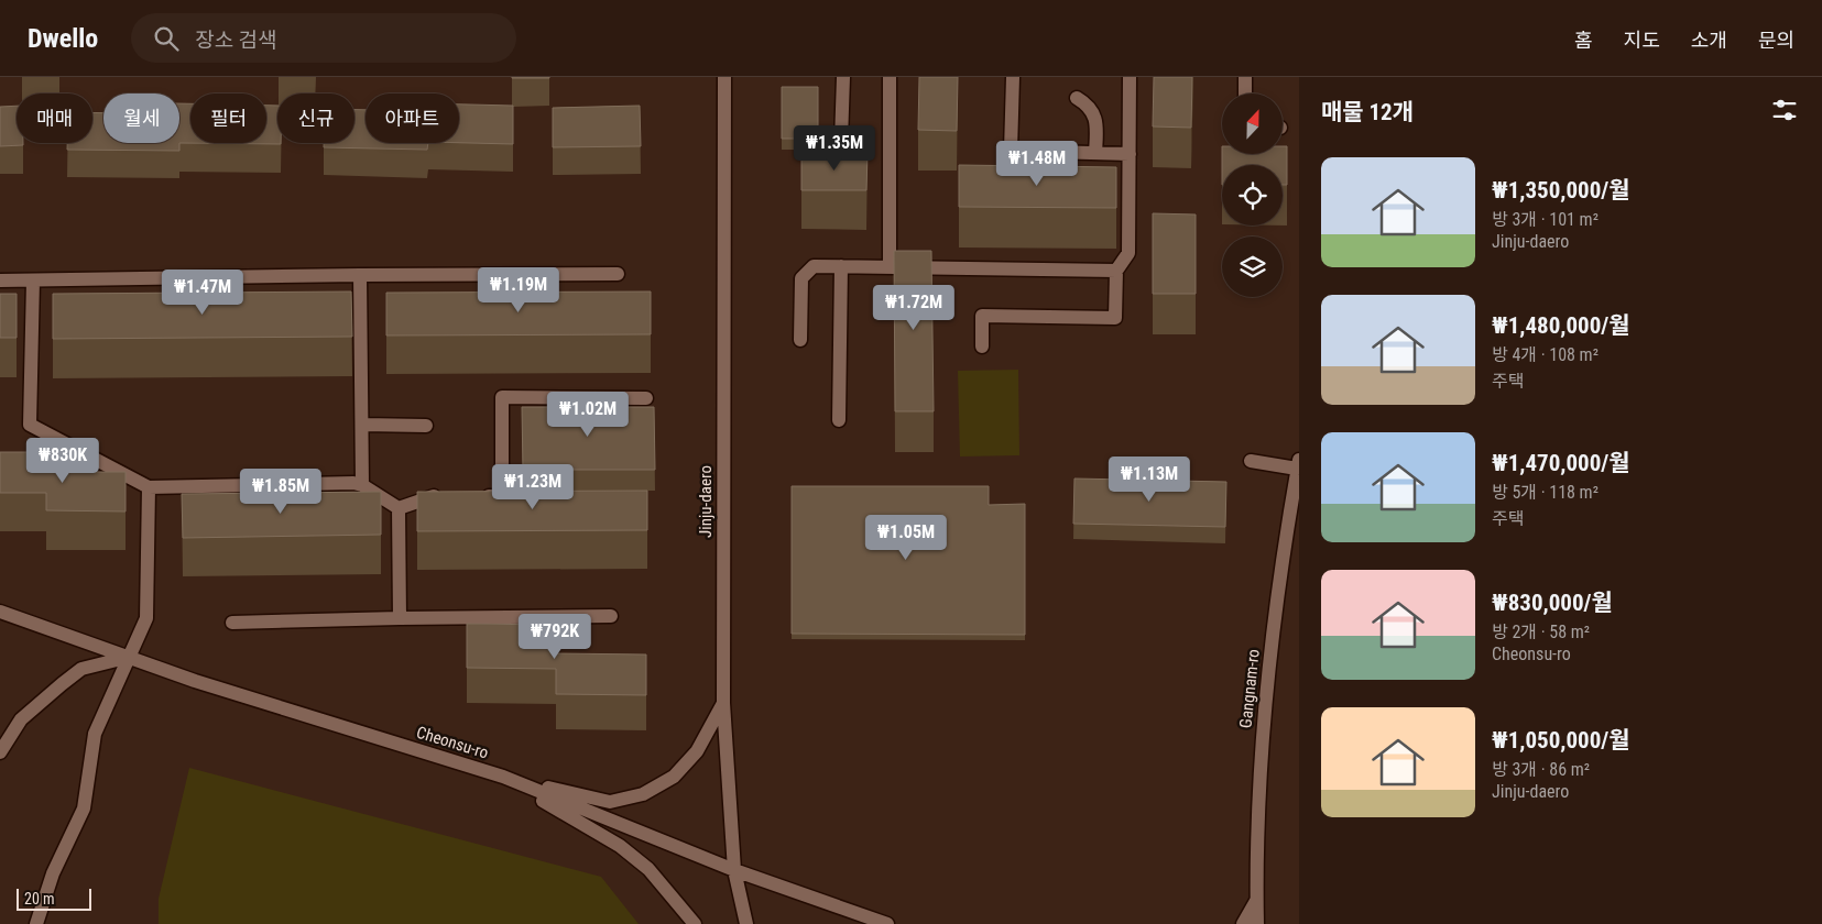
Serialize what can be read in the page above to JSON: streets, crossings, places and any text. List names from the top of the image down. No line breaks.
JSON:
{"streets":{"street":["Jinju-daero","Gangnam-ro","Cheonsu-ro"]},"crossings":[["Jinju-daero","Cheonsu-ro"]],"scale_bar":"20 m","north":"top","page":{"header":"Dwello","search":"장소 검색","nav":["홈","지도","소개","문의"],"heading":"매물 12개","chip":["매매","월세","필터","신규","아파트"],"price":["₩1.35M","₩1.48M","₩1.19M","₩1.47M","₩1.72M","₩1.02M","₩830K","₩1.13M","₩1.23M","₩1.85M","₩1.05M","₩792K"],"list":[{"name":"₩1,350,000/월","note":"방 3개 · 101 m² · Jinju-daero"},{"name":"₩1,480,000/월","note":"방 4개 · 108 m² · 주택"},{"name":"₩1,470,000/월","note":"방 5개 · 118 m² · 주택"},{"name":"₩830,000/월","note":"방 2개 · 58 m² · Cheonsu-ro"},{"name":"₩1,050,000/월","note":"방 3개 · 86 m² · Jinju-daero"}],"scale":"20 m"}}
